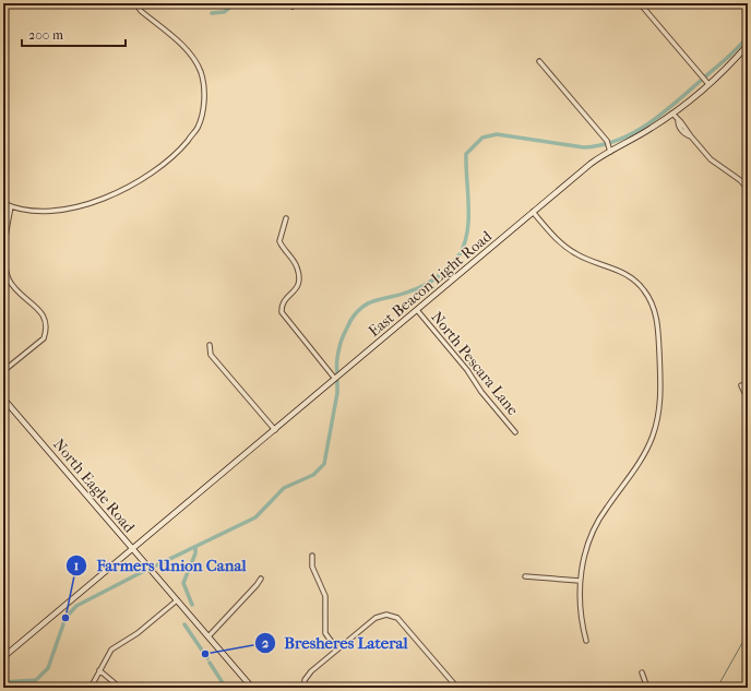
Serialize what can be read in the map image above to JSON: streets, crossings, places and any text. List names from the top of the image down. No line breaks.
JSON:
{"streets":{"main road":["East Beacon Light Road","North Eagle Road"],"street":["North Pescara Lane"]},"crossings":[["East Beacon Light Road","North Pescara Lane"],["East Beacon Light Road","North Eagle Road"]],"places":["Farmers Union Canal","Bresheres Lateral"],"scale_bar":"200 m"}
